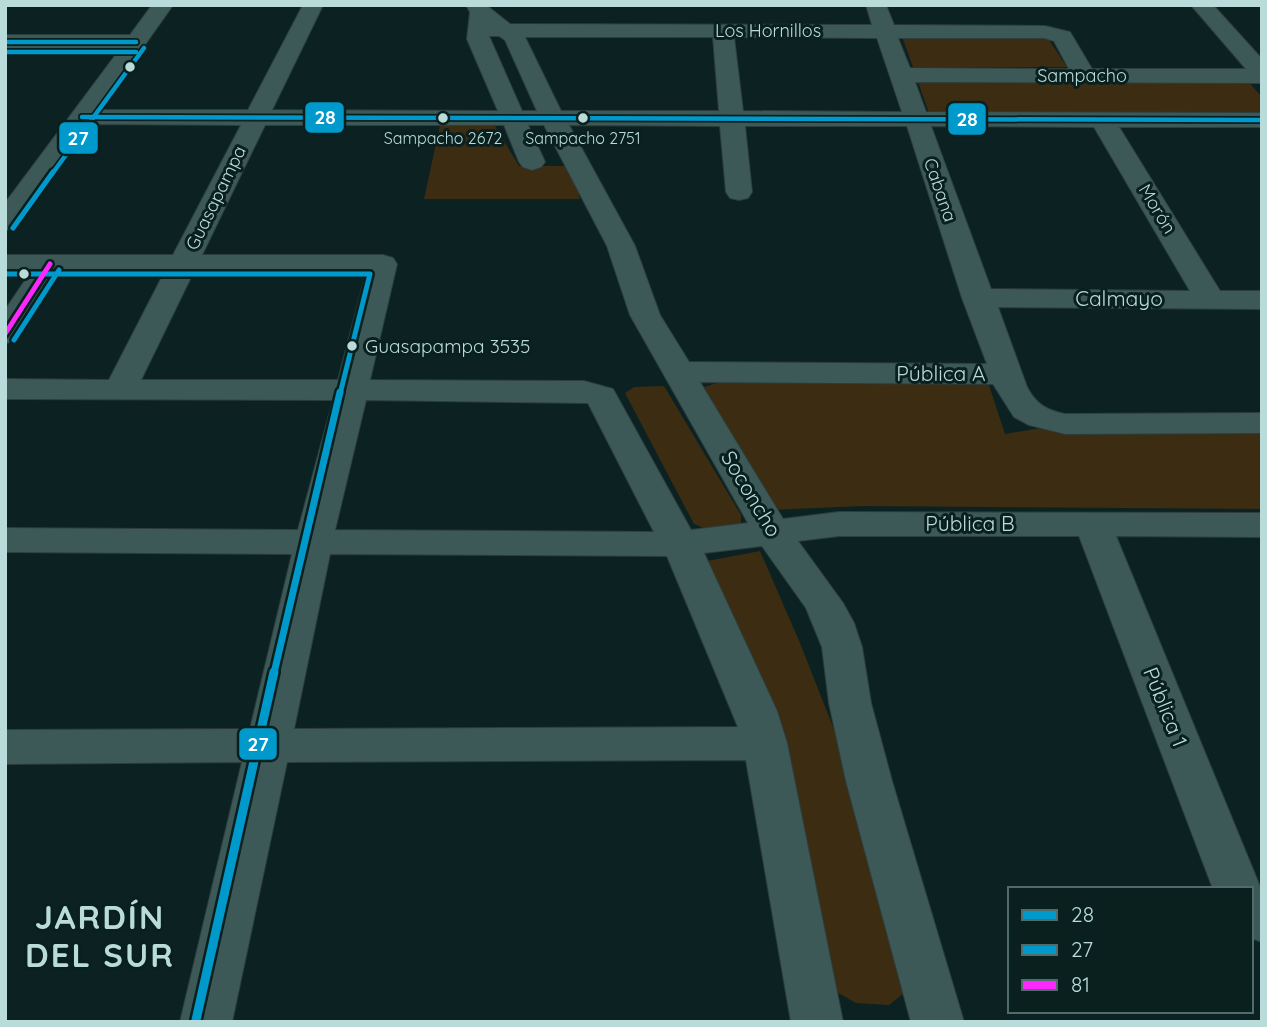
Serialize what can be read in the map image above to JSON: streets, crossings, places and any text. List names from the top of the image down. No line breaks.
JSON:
{"streets":{"street":["Los Hornillos","Sampacho","Cabana","Guasapampa","Morón","Calmayo","Pública A","Soconcho","Pública B","Pública 1"]},"crossings":[["Los Hornillos","Sampacho"],["Los Hornillos","Cabana"],["Los Hornillos","Soconcho"],["Sampacho","Cabana"],["Sampacho","Guasapampa"],["Sampacho","Morón"],["Sampacho","Soconcho"],["Cabana","Calmayo"],["Cabana","Pública A"],["Morón","Calmayo"],["Pública A","Soconcho"],["Soconcho","Pública B"],["Pública B","Pública 1"]],"districts":["JARDÍN DEL SUR"],"places":["Sampacho 2672","Sampacho 2751","Guasapampa 3535"],"lines":["transit line 28","transit line 27","transit line 81"],"legend":["28","27","81"]}
